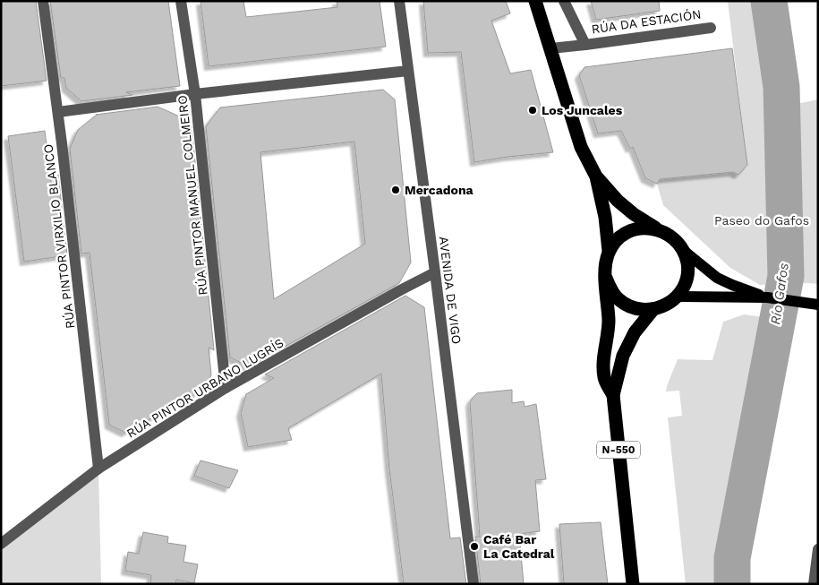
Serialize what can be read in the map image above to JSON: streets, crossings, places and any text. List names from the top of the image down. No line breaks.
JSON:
{"streets":{"highway":["N-550"],"street":["RÚA DA ESTACIÓN","RÚA PINTOR MANUEL COLMEIRO","RÚA PINTOR VIRXILIO BLANCO","AVENIDA DE VIGO","RÚA PINTOR URBANO LUGRÍS"]},"crossings":[["RÚA PINTOR MANUEL COLMEIRO","RÚA PINTOR URBANO LUGRÍS"],["RÚA PINTOR VIRXILIO BLANCO","RÚA PINTOR URBANO LUGRÍS"],["AVENIDA DE VIGO","RÚA PINTOR URBANO LUGRÍS"]],"water":["Río Gafos"],"parks":["Paseo do Gafos"],"places":["Los Juncales","Mercadona","Café Bar La Catedral"]}
